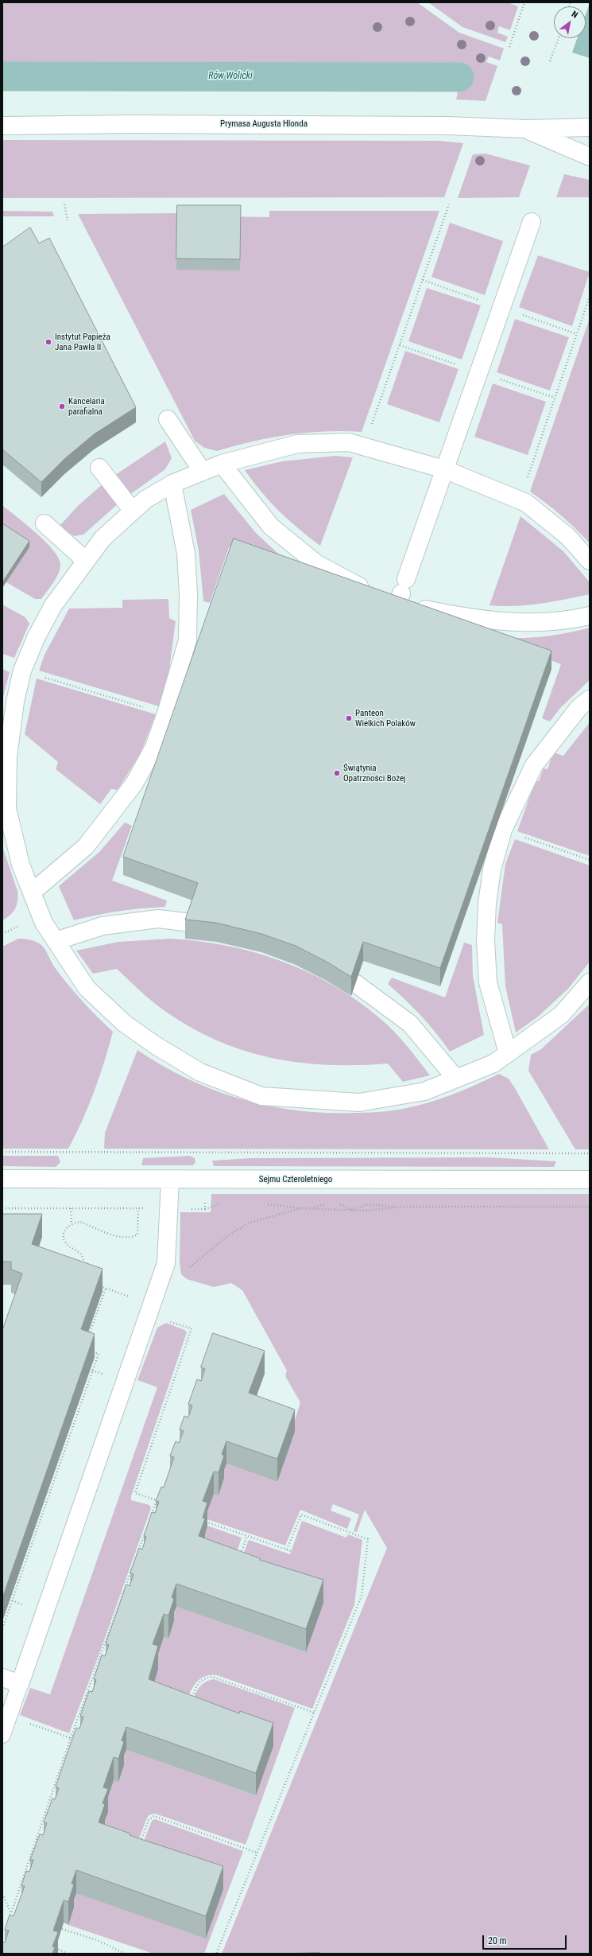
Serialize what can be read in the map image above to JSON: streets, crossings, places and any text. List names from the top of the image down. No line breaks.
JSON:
{"streets":{"street":["Prymasa Augusta Hlonda","Sejmu Czteroletniego"]},"water":["Rów Wolicki"],"places":["Instytut Papieża Jana Pawła II","Kancelaria parafialna","Panteon Wielkich Polaków","Świątynia Opatrzności Bożej"],"scale_bar":"20 m","north":"top right"}
